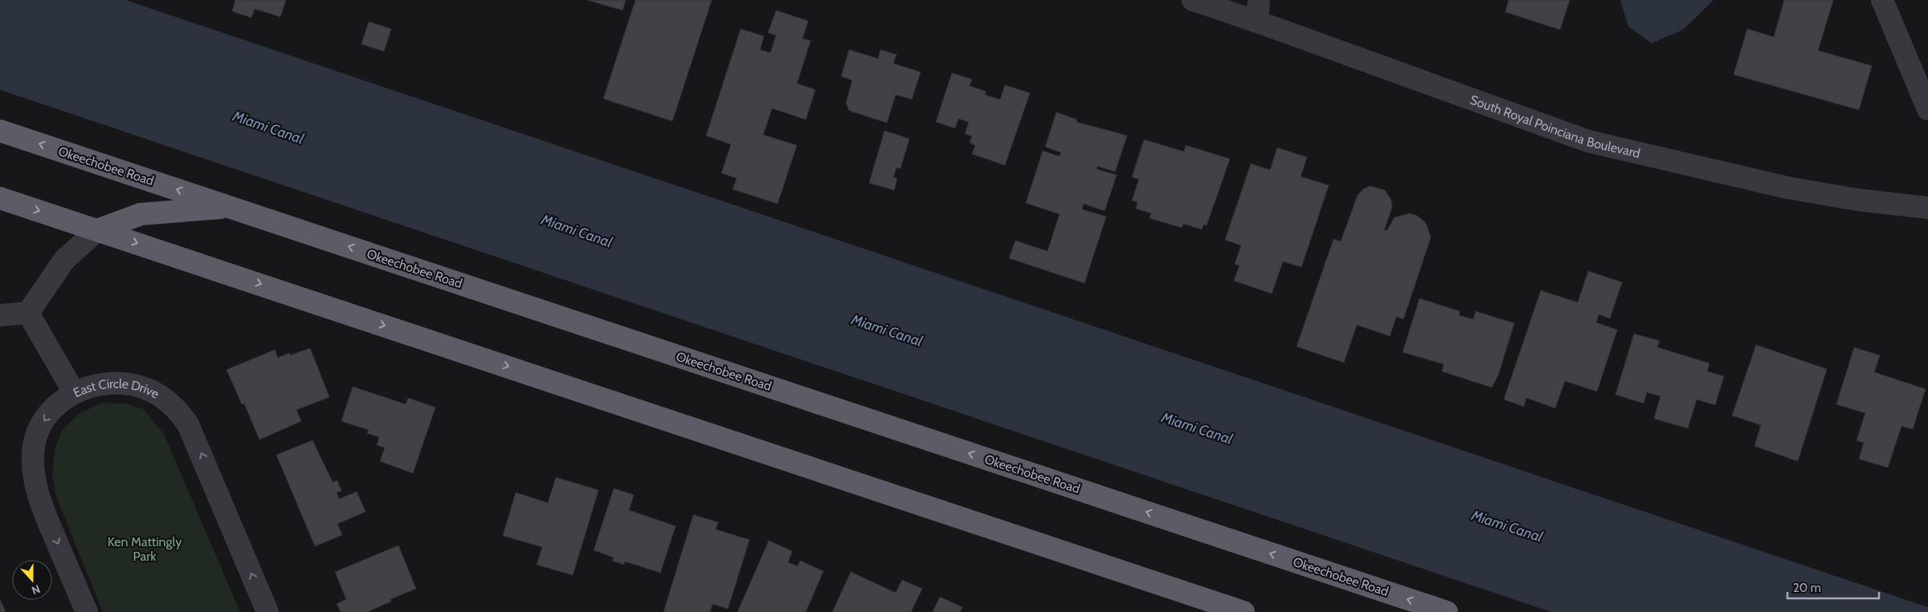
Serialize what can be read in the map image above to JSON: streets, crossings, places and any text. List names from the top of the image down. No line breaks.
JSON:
{"streets":{"highway":["Okeechobee Road"],"street":["South Royal Poinciana Boulevard","East Circle Drive"]},"water":["Miami Canal"],"parks":["Ken Mattingly Park"],"scale_bar":"20 m","north":"bottom"}
